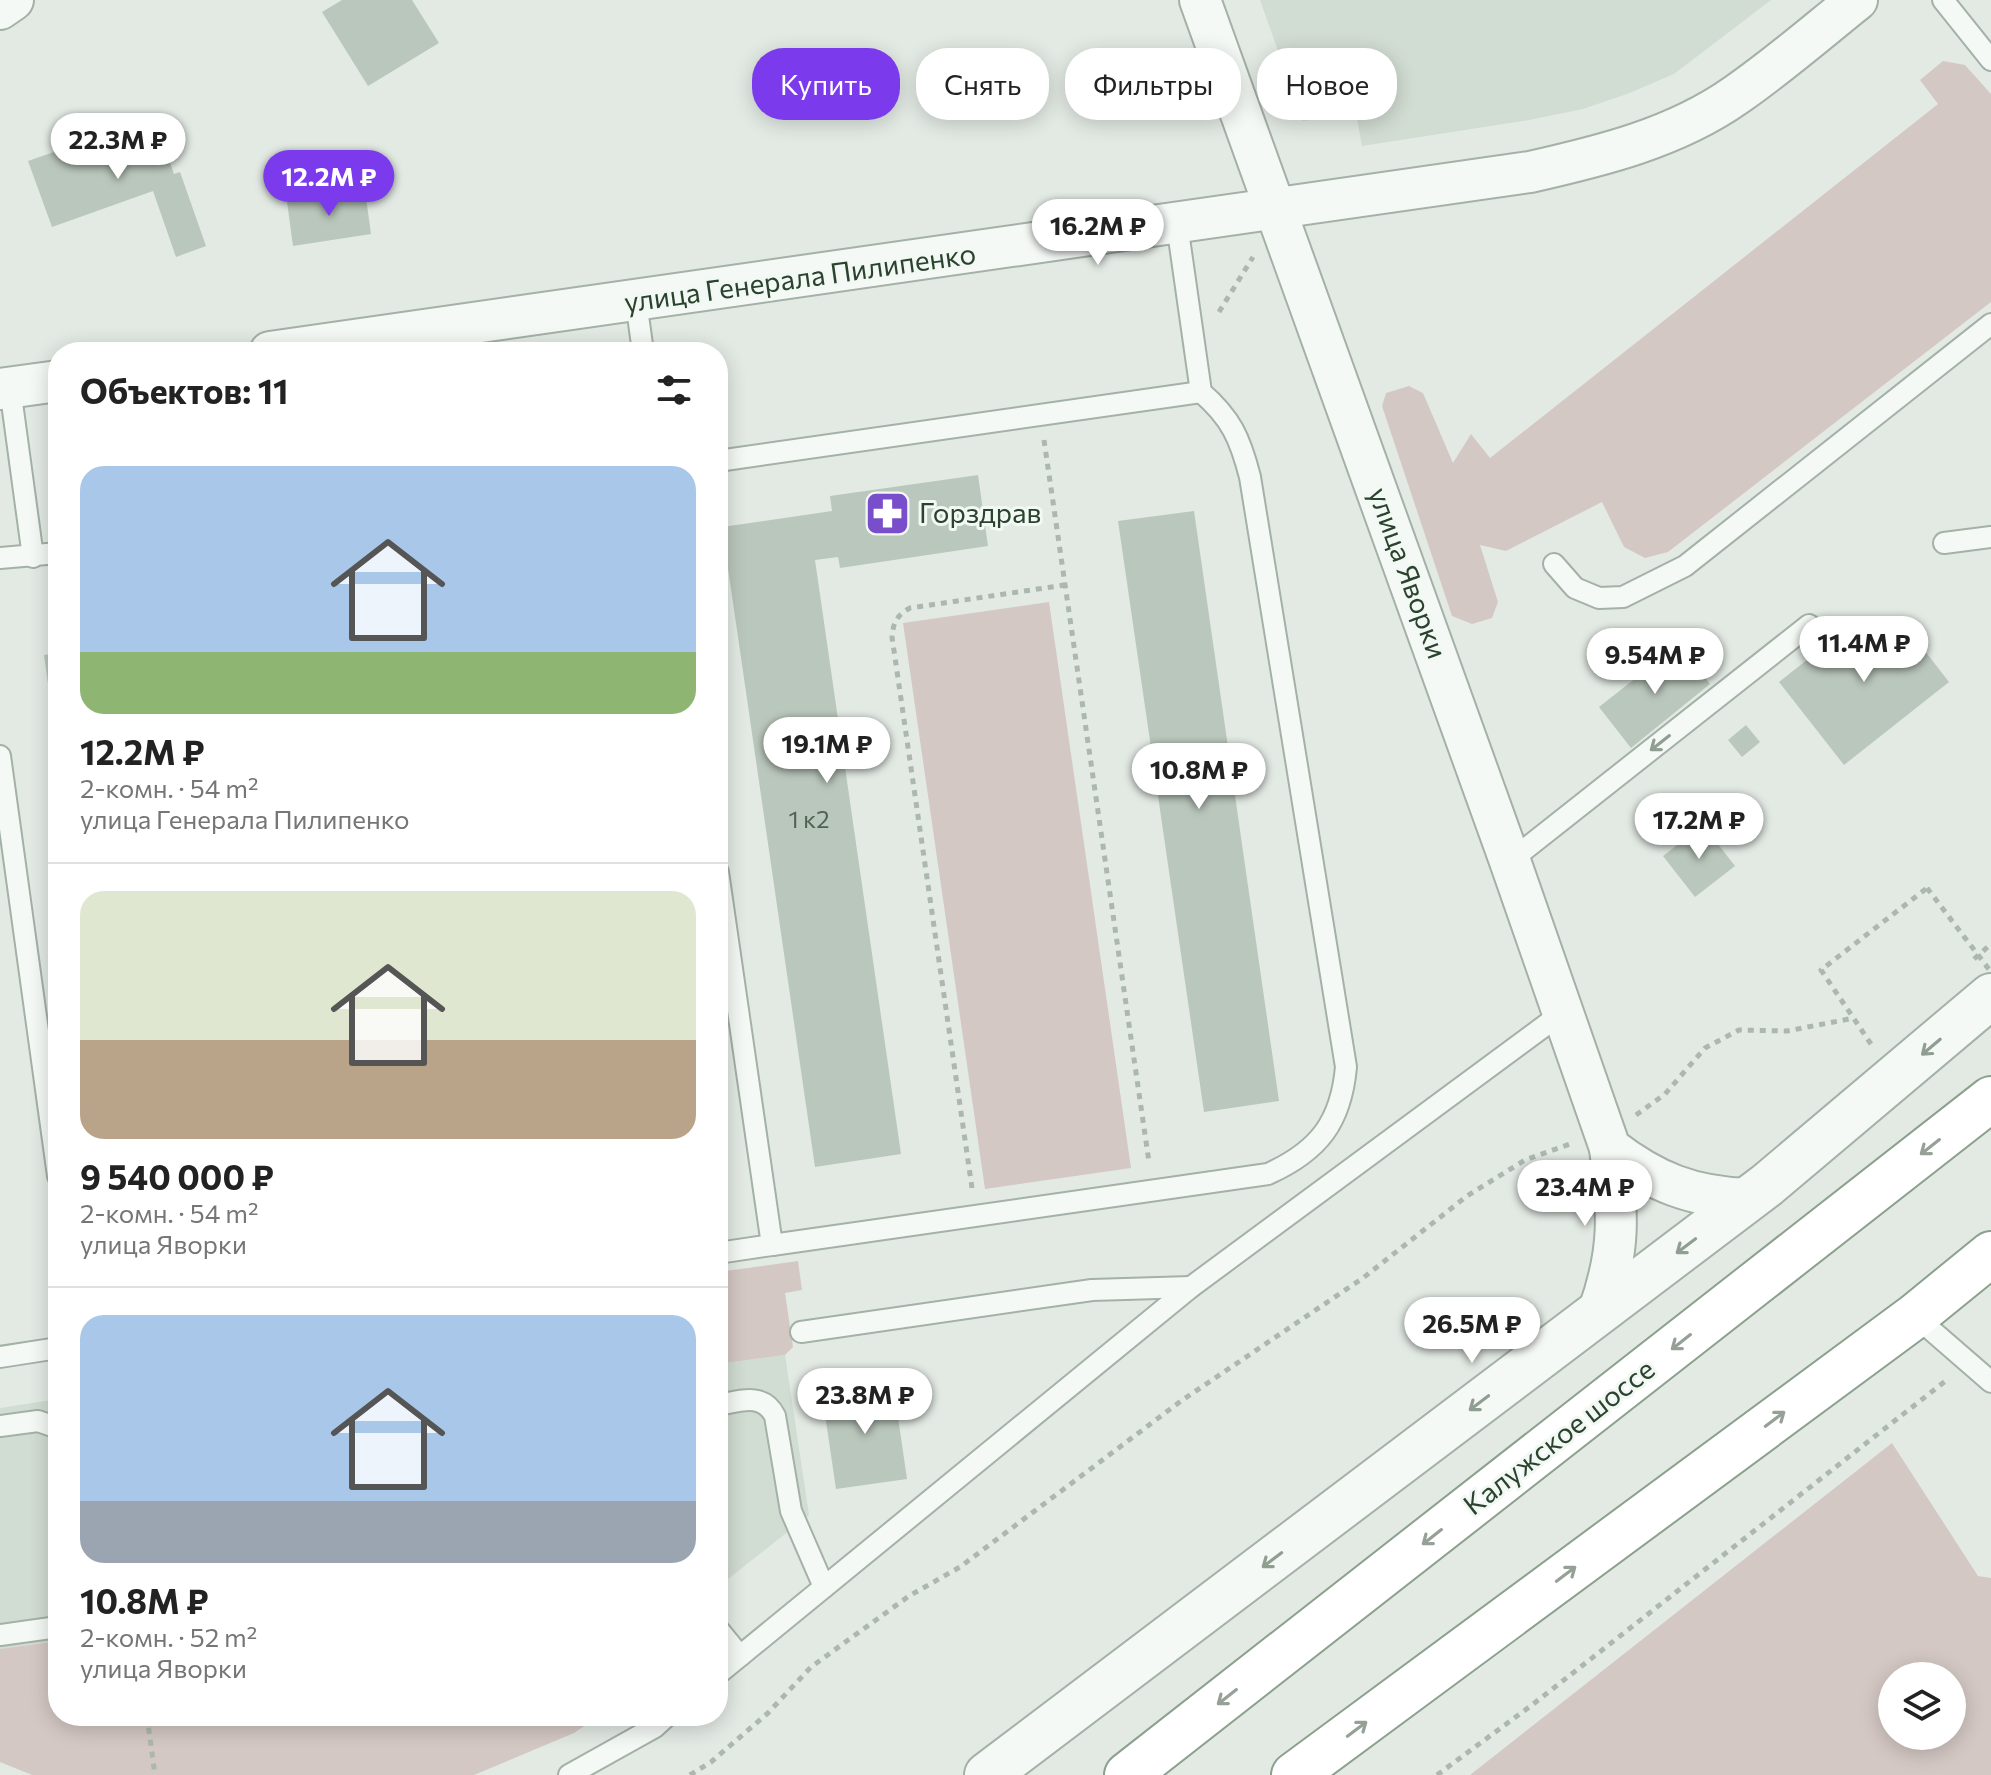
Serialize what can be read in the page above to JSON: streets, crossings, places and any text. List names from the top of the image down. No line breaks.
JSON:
{"streets":{"highway":["Калужское шоссе"],"street":["улица Генерала Пилипенко","улица Яворки"]},"crossings":[["улица Генерала Пилипенко","улица Яворки"]],"places":{"pharmacy":["Горздрав"]},"house_numbers":["1 к2"],"page":{"chip":["Купить","Снять","Фильтры","Новое"],"price":["22.3M ₽","12.2M ₽","16.2M ₽","11.4M ₽","9.54M ₽","19.1M ₽","10.8M ₽","17.2M ₽","23.4M ₽","26.5M ₽","23.8M ₽"],"heading":"Объектов: 11","list":[{"name":"12.2M ₽","note":"2-комн. · 54 m² · улица Генерала Пилипенко"},{"name":"9 540 000 ₽","note":"2-комн. · 54 m² · улица Яворки"},{"name":"10.8M ₽","note":"2-комн. · 52 m² · улица Яворки"}]}}
